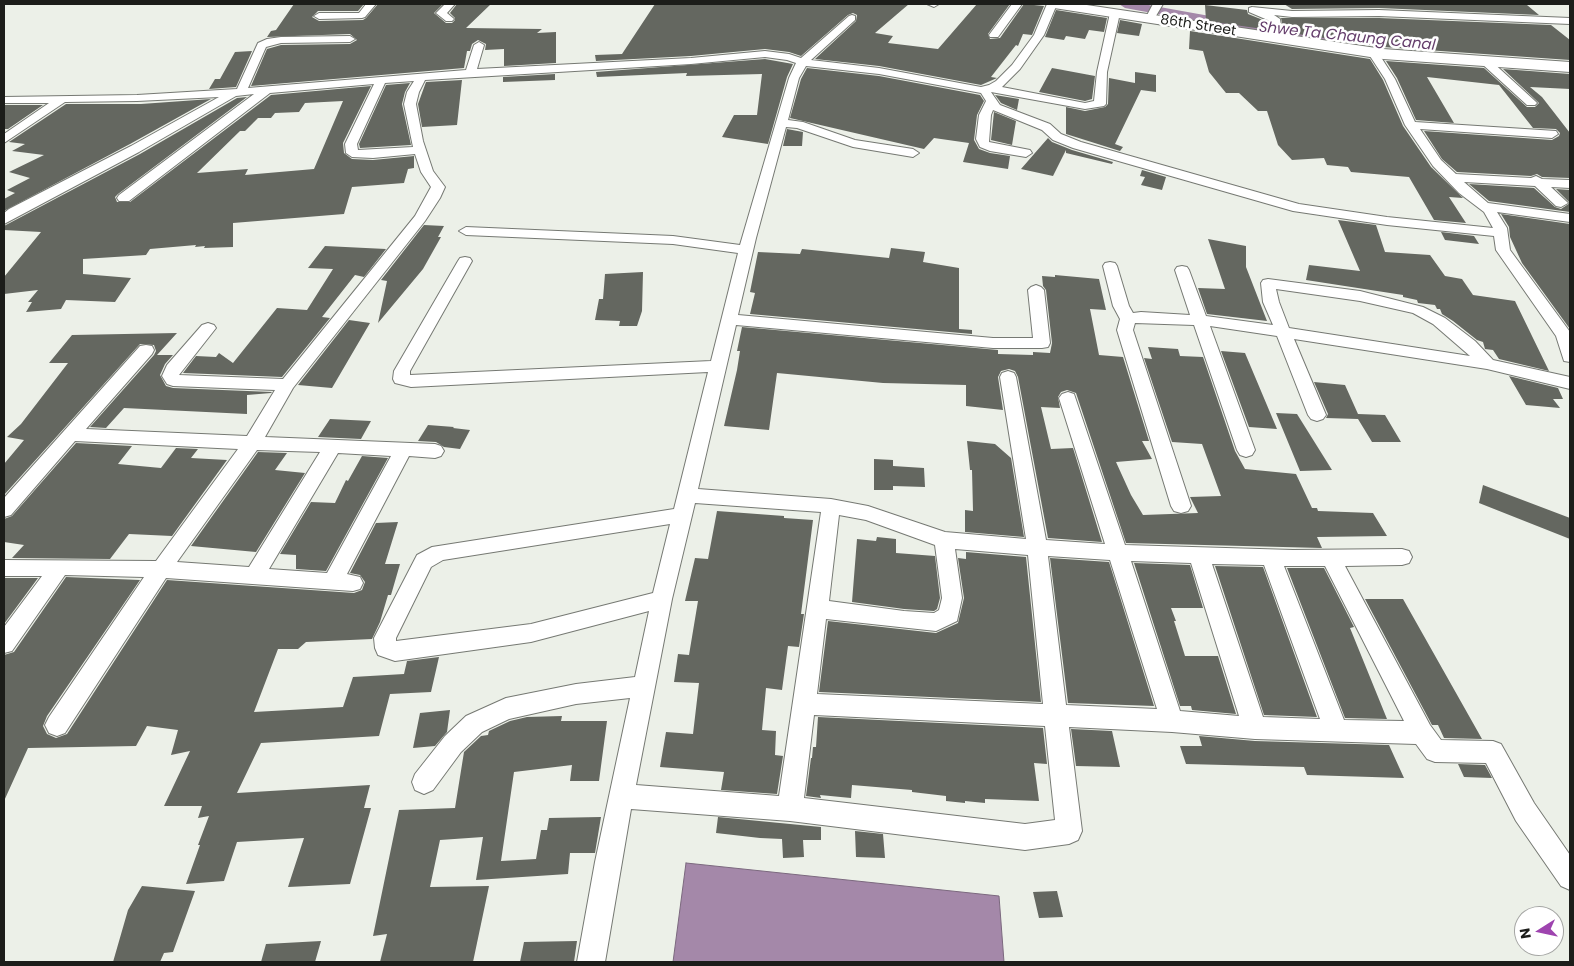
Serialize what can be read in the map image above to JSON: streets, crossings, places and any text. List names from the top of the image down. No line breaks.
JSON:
{"streets":{"street":["86th Street"]},"water":["Shwe Ta Chaung Canal"],"north":"left"}
